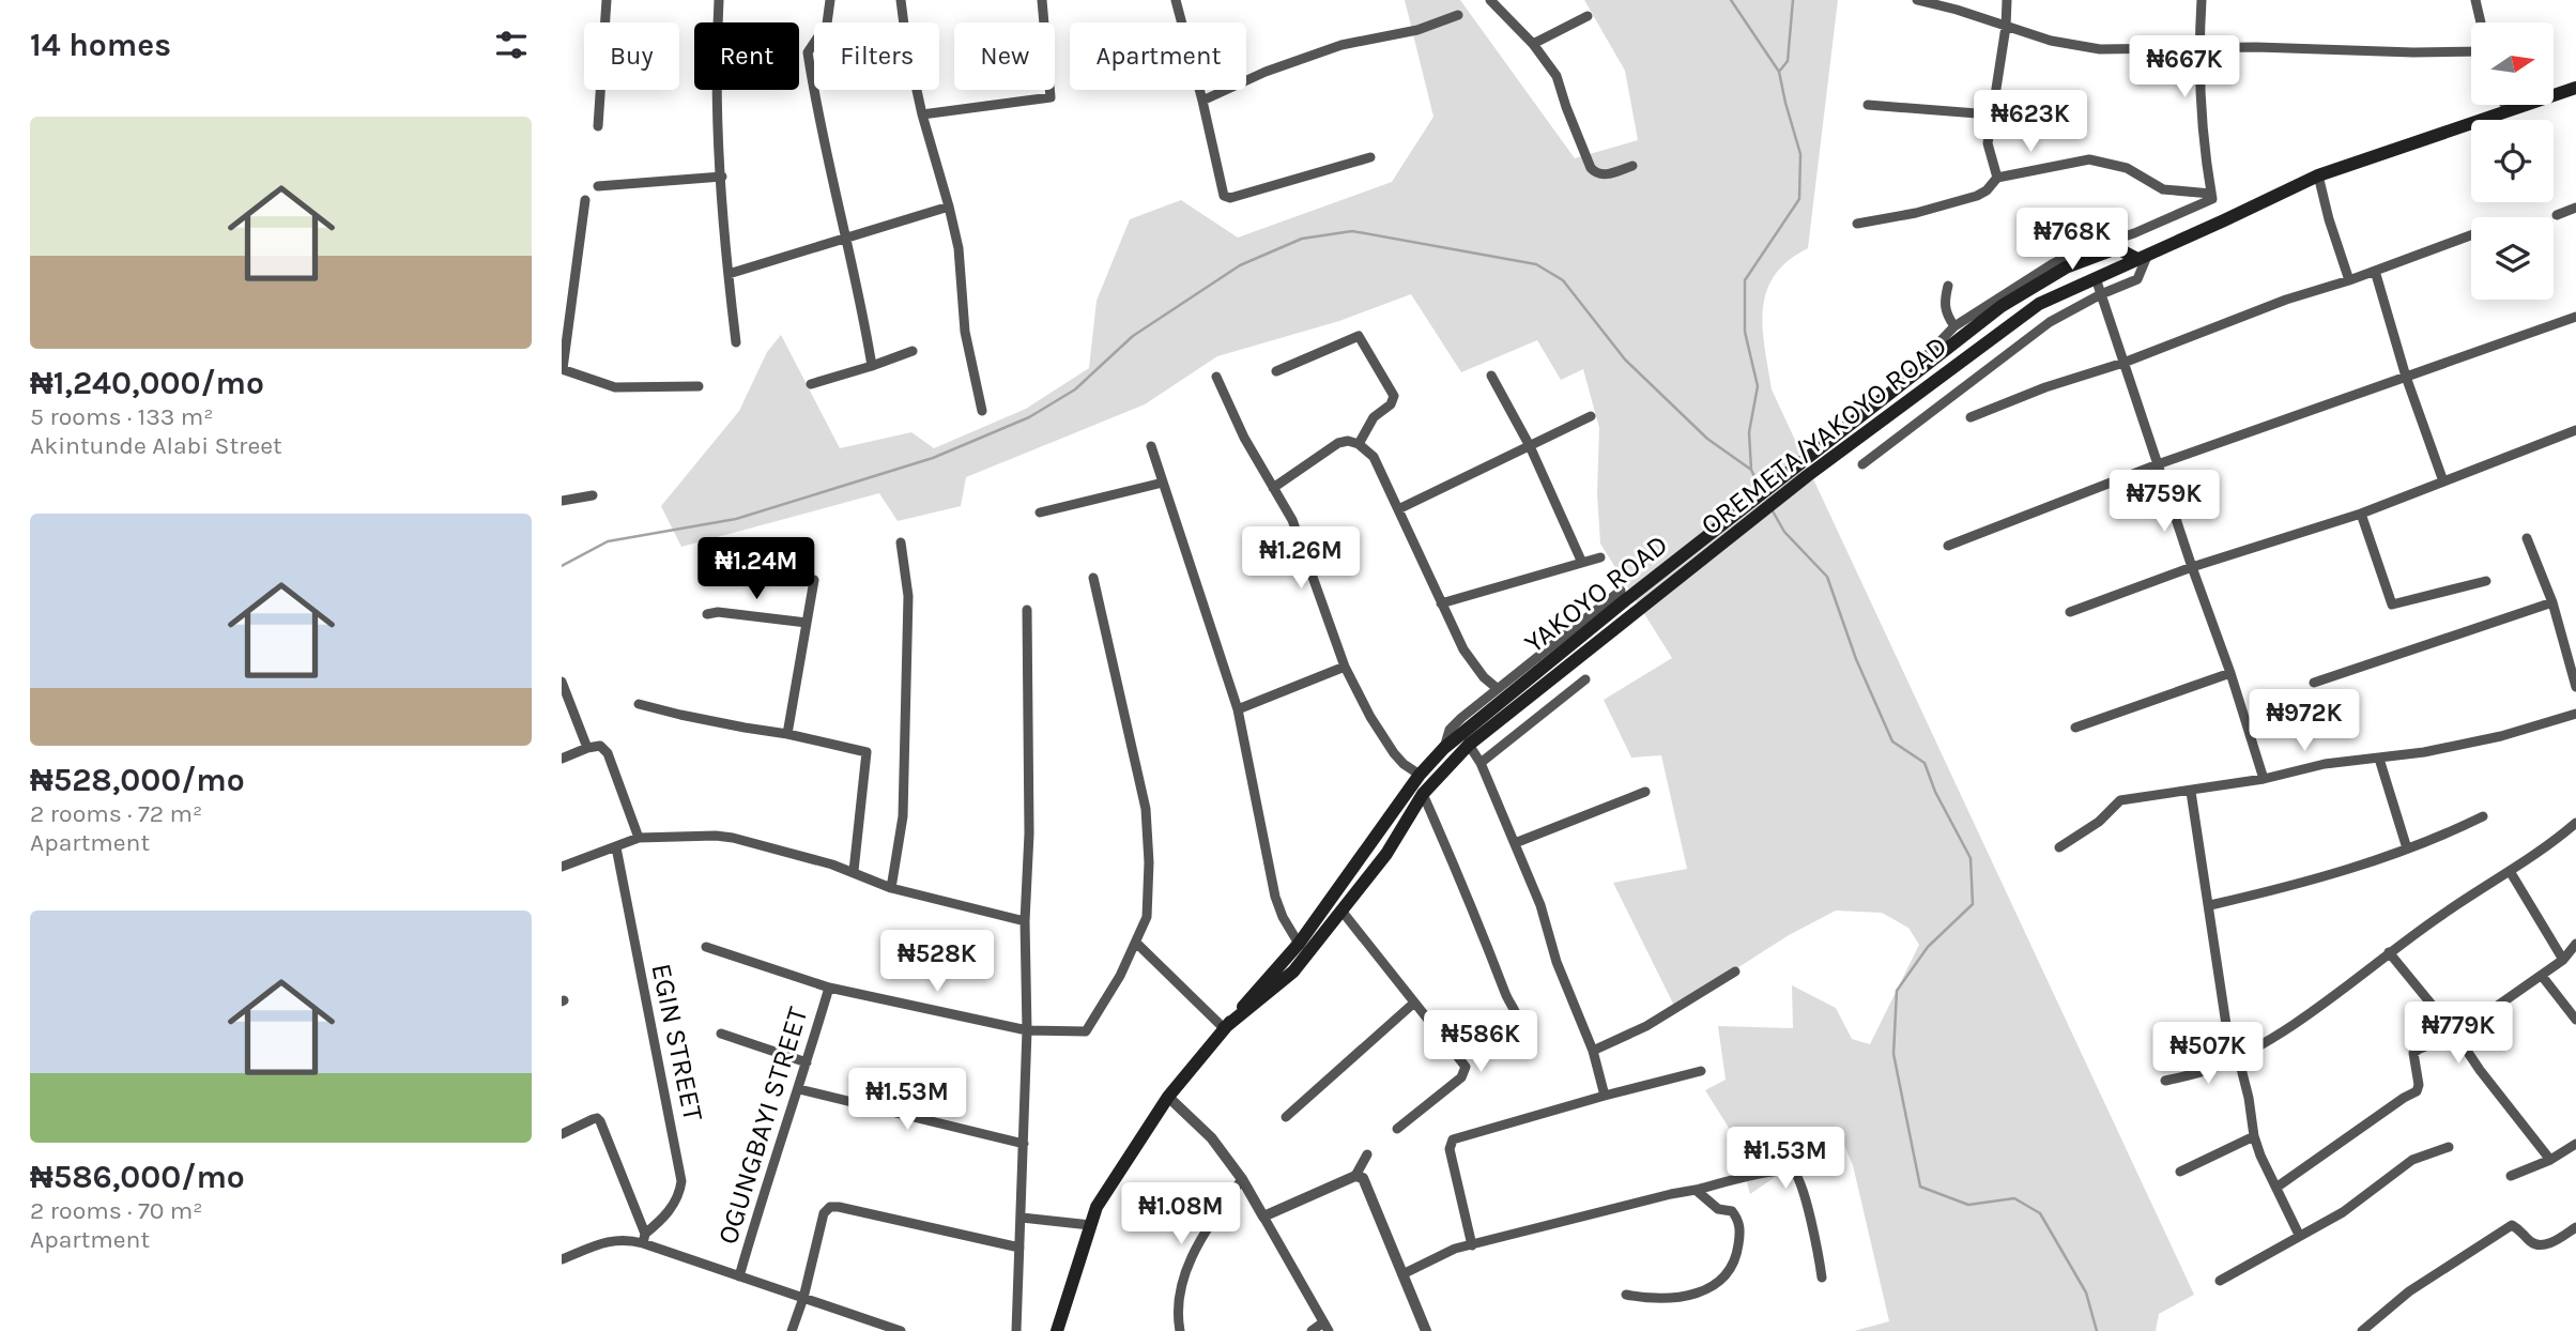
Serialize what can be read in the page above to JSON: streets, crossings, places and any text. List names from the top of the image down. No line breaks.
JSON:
{"streets":{"main road":["OREMETA/YAKOYO ROAD","YAKOYO ROAD"],"street":["EGIN STREET","OGUNGBAYI STREET"]},"crossings":[["OREMETA/YAKOYO ROAD","YAKOYO ROAD"]],"north":"right","page":{"heading":"14 homes","chip":["Buy","Rent","Filters","New","Apartment"],"price":["₦667K","₦623K","₦768K","₦759K","₦1.26M","₦1.24M","₦972K","₦528K","₦779K","₦586K","₦507K","₦1.53M","₦1.53M","₦1.08M"],"list":[{"name":"₦1,240,000/mo","note":"5 rooms · 133 m² · Akintunde Alabi Street"},{"name":"₦528,000/mo","note":"2 rooms · 72 m² · Apartment"},{"name":"₦586,000/mo","note":"2 rooms · 70 m² · Apartment"}]}}
